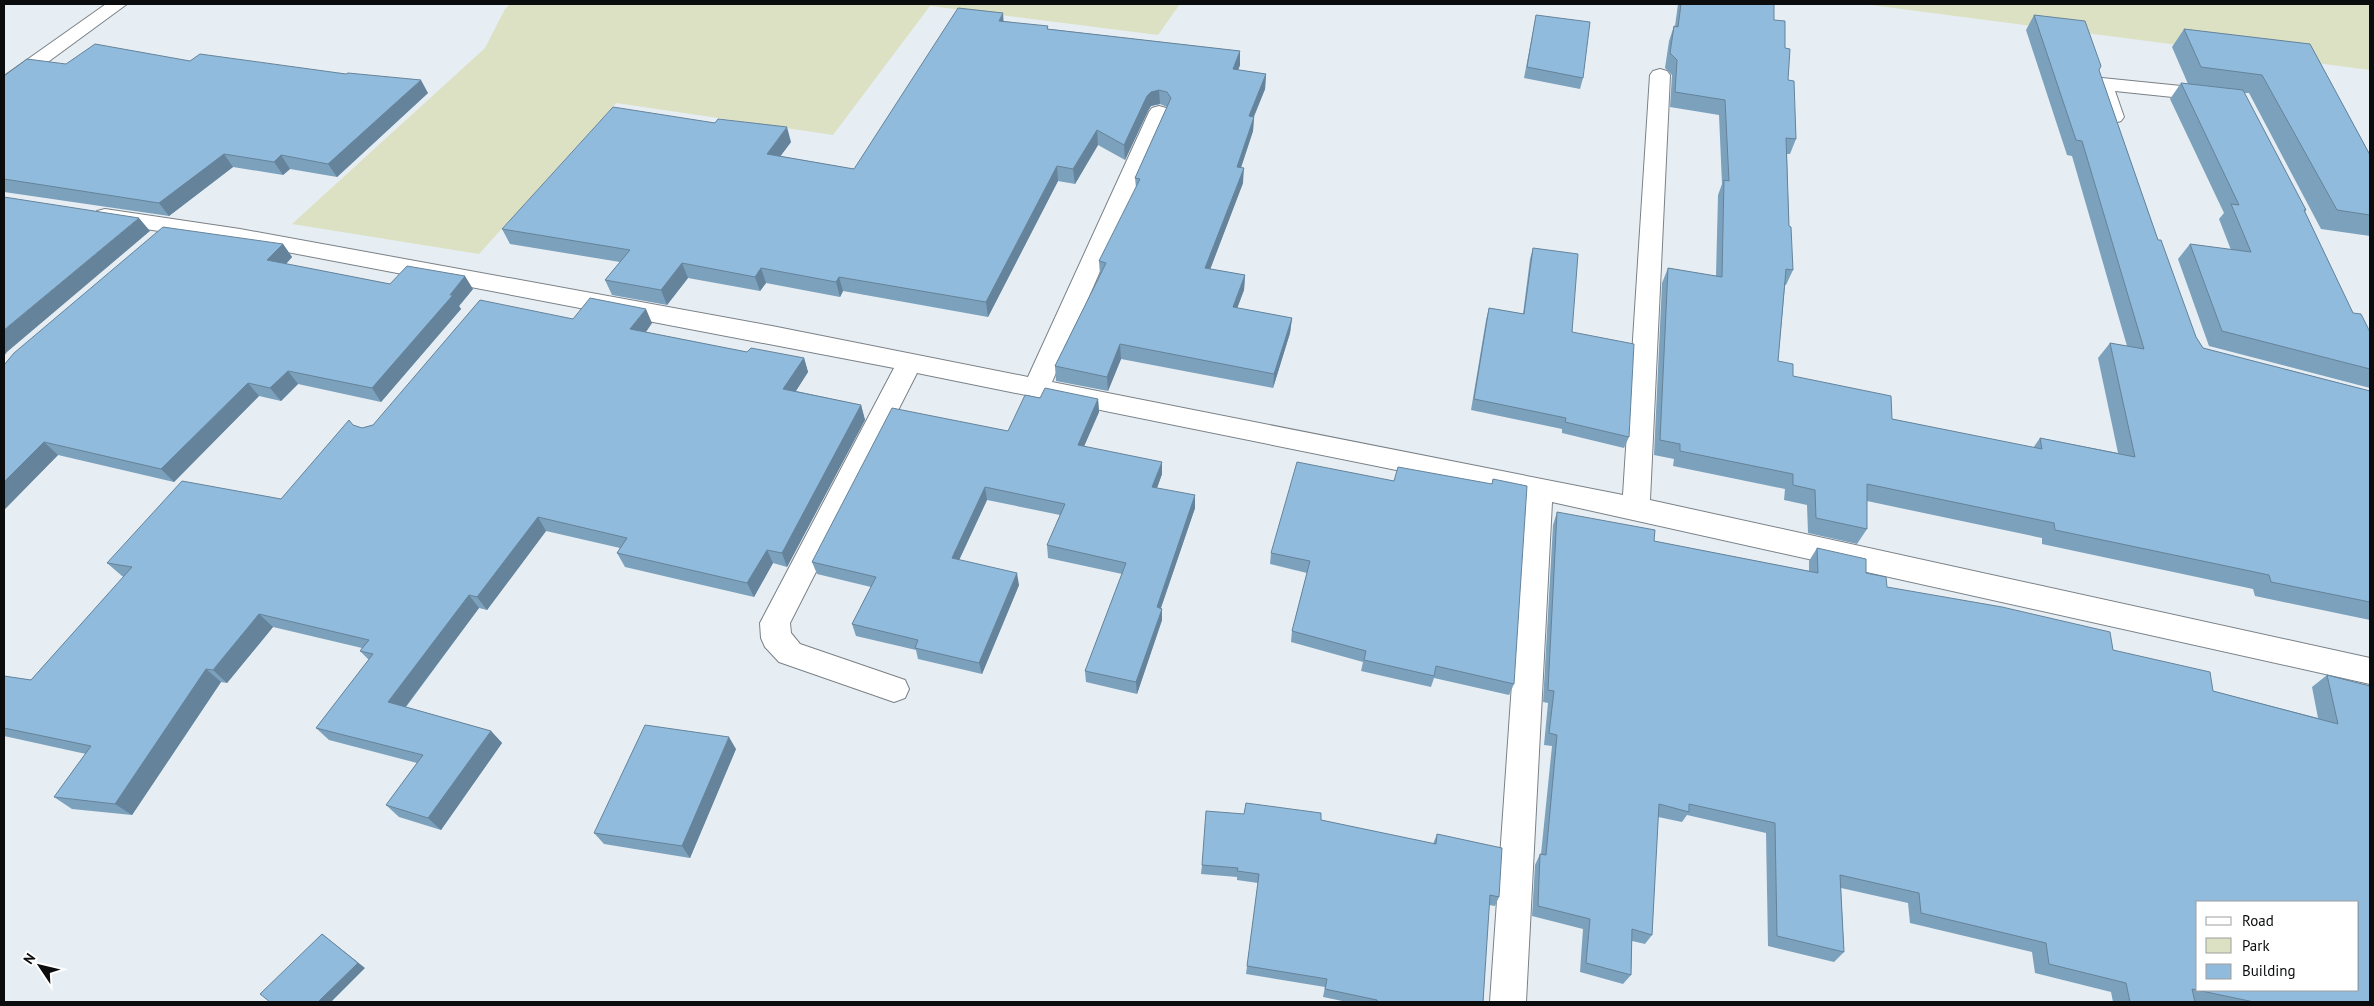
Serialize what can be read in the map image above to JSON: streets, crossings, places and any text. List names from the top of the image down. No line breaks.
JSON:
{"legend":["Road","Park","Building"],"north":"top left"}
